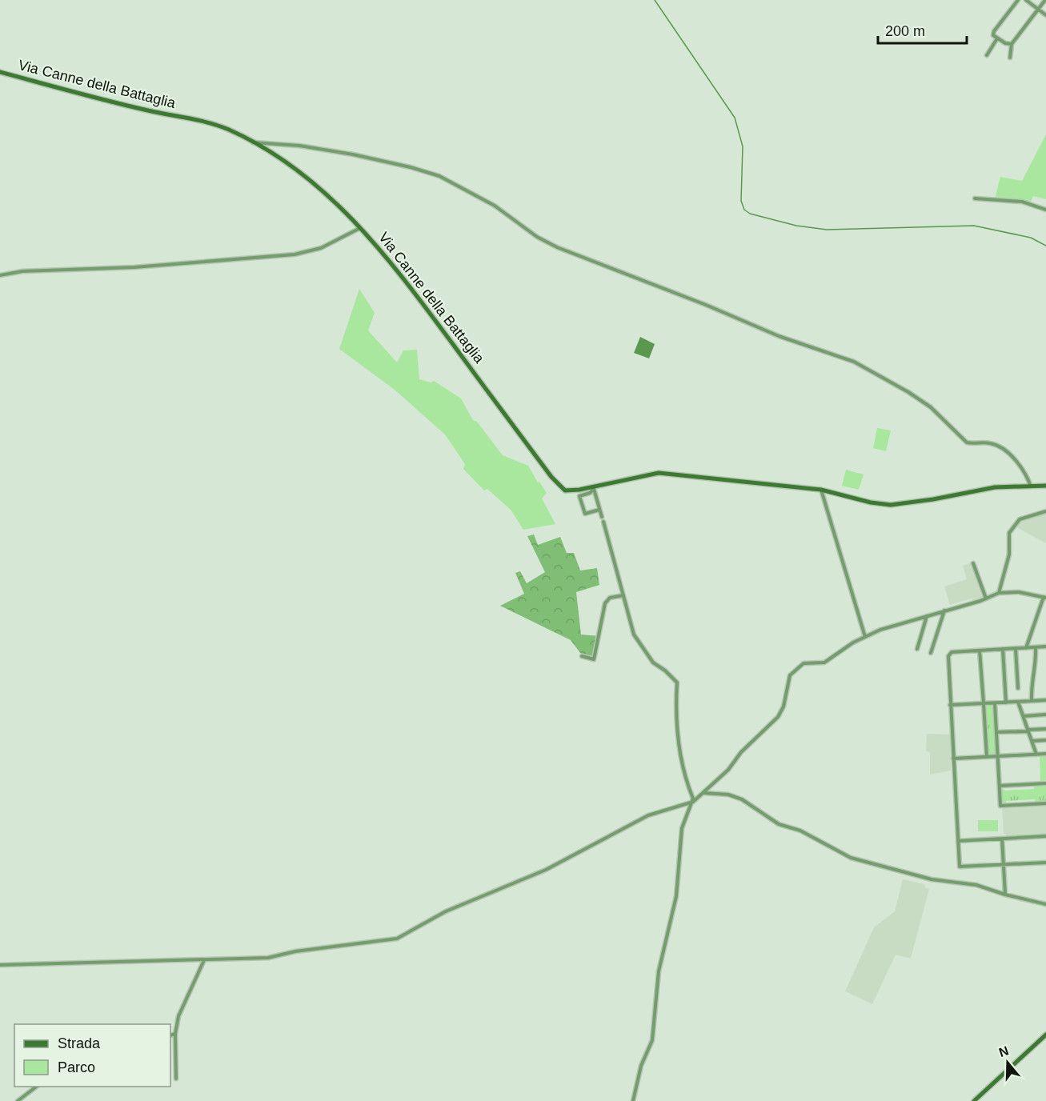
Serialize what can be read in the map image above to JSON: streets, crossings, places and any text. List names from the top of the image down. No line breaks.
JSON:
{"streets":{"street":["Via Canne della Battaglia"]},"legend":["Strada","Parco"],"scale_bar":"200 m","north":"top"}
